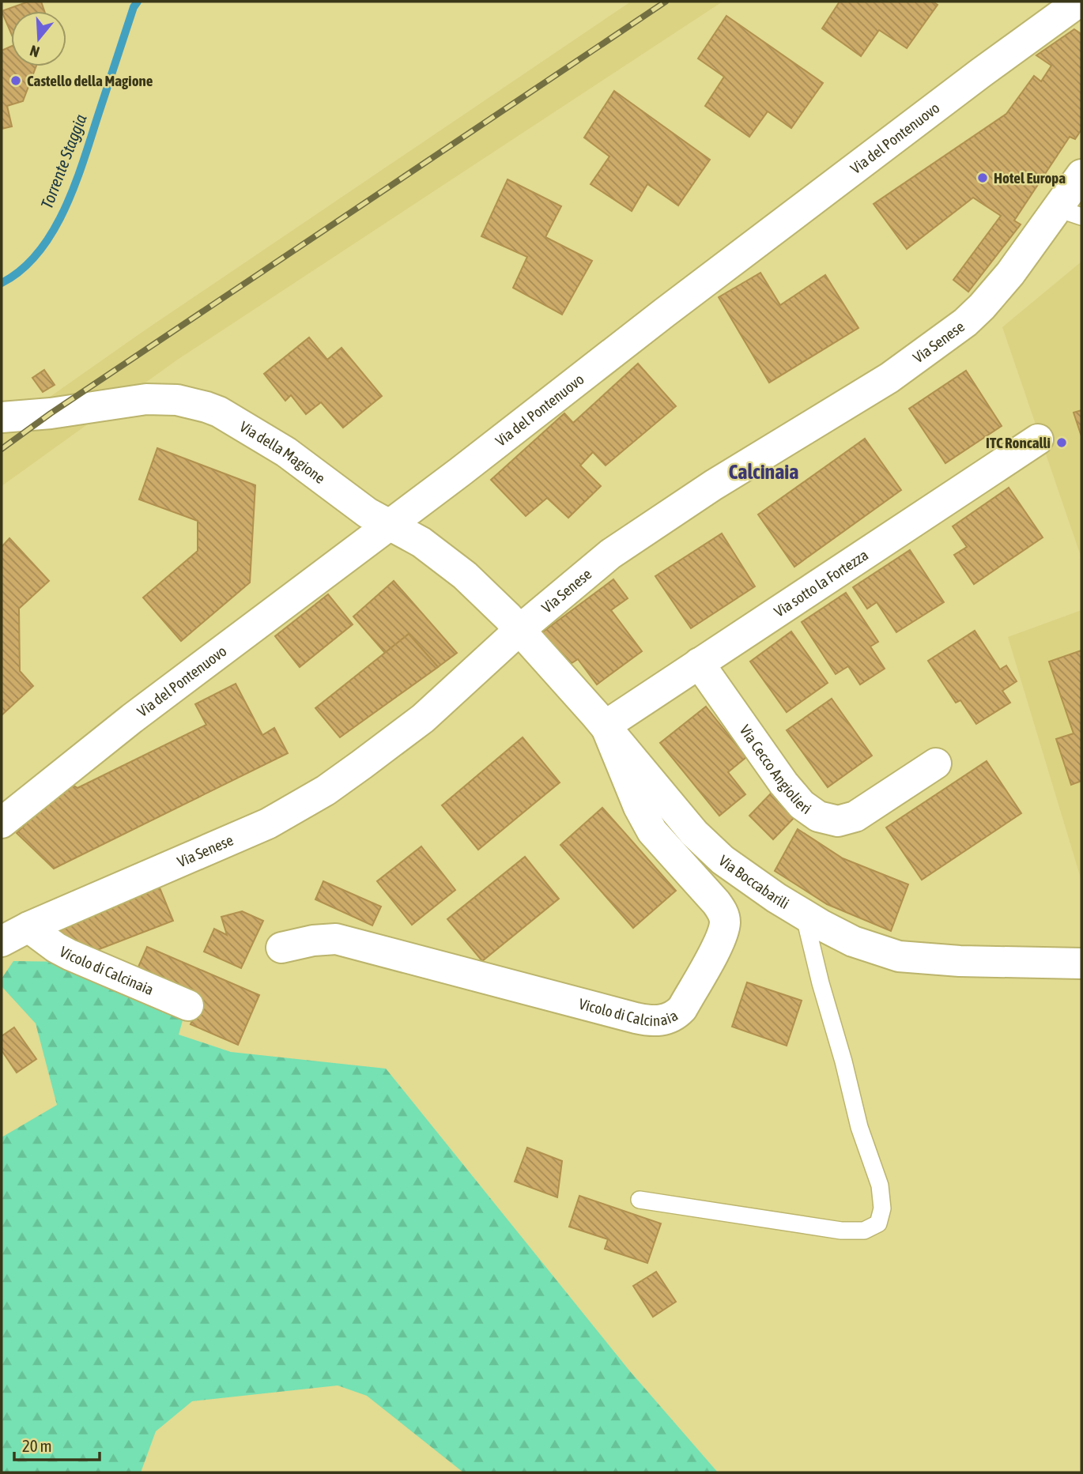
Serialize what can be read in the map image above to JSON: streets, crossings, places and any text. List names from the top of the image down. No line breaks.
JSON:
{"streets":{"street":["Via del Pontenuovo","Via Senese","Via della Magione","Via sotto la Fortezza","Via Cecco Angiolieri","Via Boccabarili","Vicolo di Calcinaia"]},"crossings":[["Via del Pontenuovo","Via della Magione"],["Via Senese","Via della Magione"],["Via Senese","Via Boccabarili"],["Via Senese","Vicolo di Calcinaia"],["Via della Magione","Via Boccabarili"],["Via sotto la Fortezza","Via Cecco Angiolieri"],["Via sotto la Fortezza","Via Boccabarili"],["Via sotto la Fortezza","Vicolo di Calcinaia"],["Via Boccabarili","Vicolo di Calcinaia"]],"districts":["Calcinaia"],"water":["Torrente Staggia"],"places":["Castello della Magione","Hotel Europa","ITC Roncalli"],"scale_bar":"20 m","north":"bottom"}
